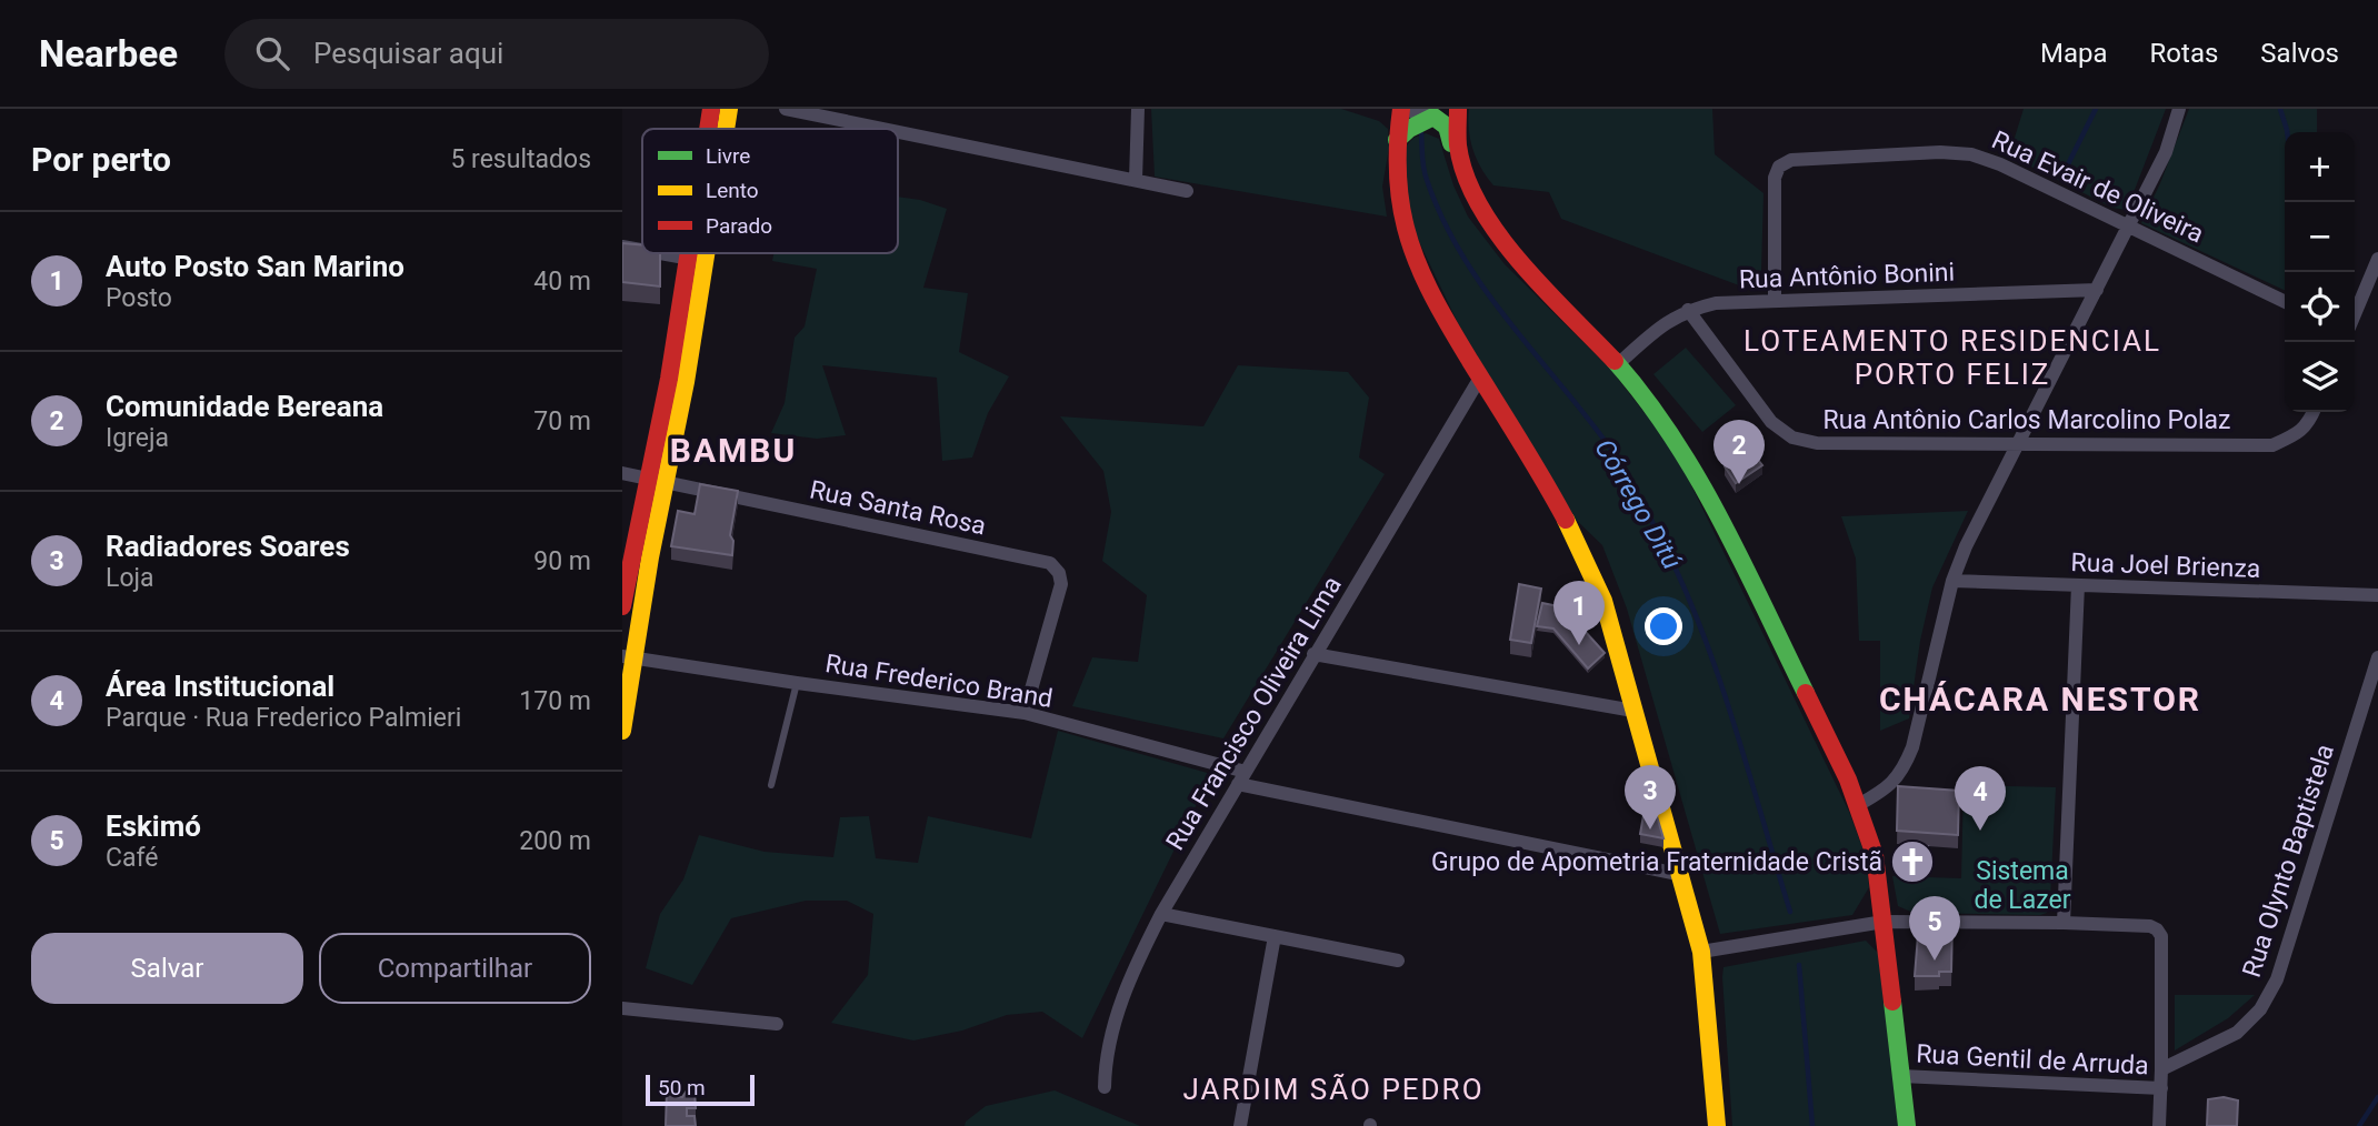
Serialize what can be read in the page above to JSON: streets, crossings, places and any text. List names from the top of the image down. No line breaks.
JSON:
{"streets":{"street":["Rua Evair de Oliveira","Rua Antônio Bonini","Rua Antônio Carlos Marcolino Polaz","Rua Santa Rosa","Rua Joel Brienza","Rua Frederico Brand","Rua Francisco Oliveira Lima","Rua Olynto Baptistela","Rua Gentil de Arruda"]},"crossings":[["Rua Evair de Oliveira","Rua Antônio Bonini"],["Rua Antônio Bonini","Rua Antônio Carlos Marcolino Polaz"],["Rua Santa Rosa","Rua Frederico Brand"],["Rua Frederico Brand","Rua Francisco Oliveira Lima"]],"districts":["LOTEAMENTO RESIDENCIAL PORTO FELIZ","BAMBU","CHÁCARA NESTOR","JARDIM SÃO PEDRO"],"water":["Córrego Ditú"],"parks":["Sistema de Lazer"],"places":{"church":["Grupo de Apometria Fraternidade Cristã"]},"legend":["Livre","Lento","Parado"],"scale_bar":"50 m","page":{"header":"Nearbee","search":"Pesquisar aqui","nav":["Mapa","Rotas","Salvos"],"heading":["Por perto","5 resultados"],"map_buttons":["+","−"],"list":[{"mark":"1","name":"Auto Posto San Marino","note":"Posto","value":"40 m"},{"mark":"2","name":"Comunidade Bereana","note":"Igreja","value":"70 m"},{"mark":"3","name":"Radiadores Soares","note":"Loja","value":"90 m"},{"mark":"4","name":"Área Institucional","note":"Parque · Rua Frederico Palmieri","value":"170 m"},{"mark":"5","name":"Eskimó","note":"Café","value":"200 m"}],"pins":["2","1","3","4","5"],"buttons":["Salvar","Compartilhar"],"scale":"50 m"}}
